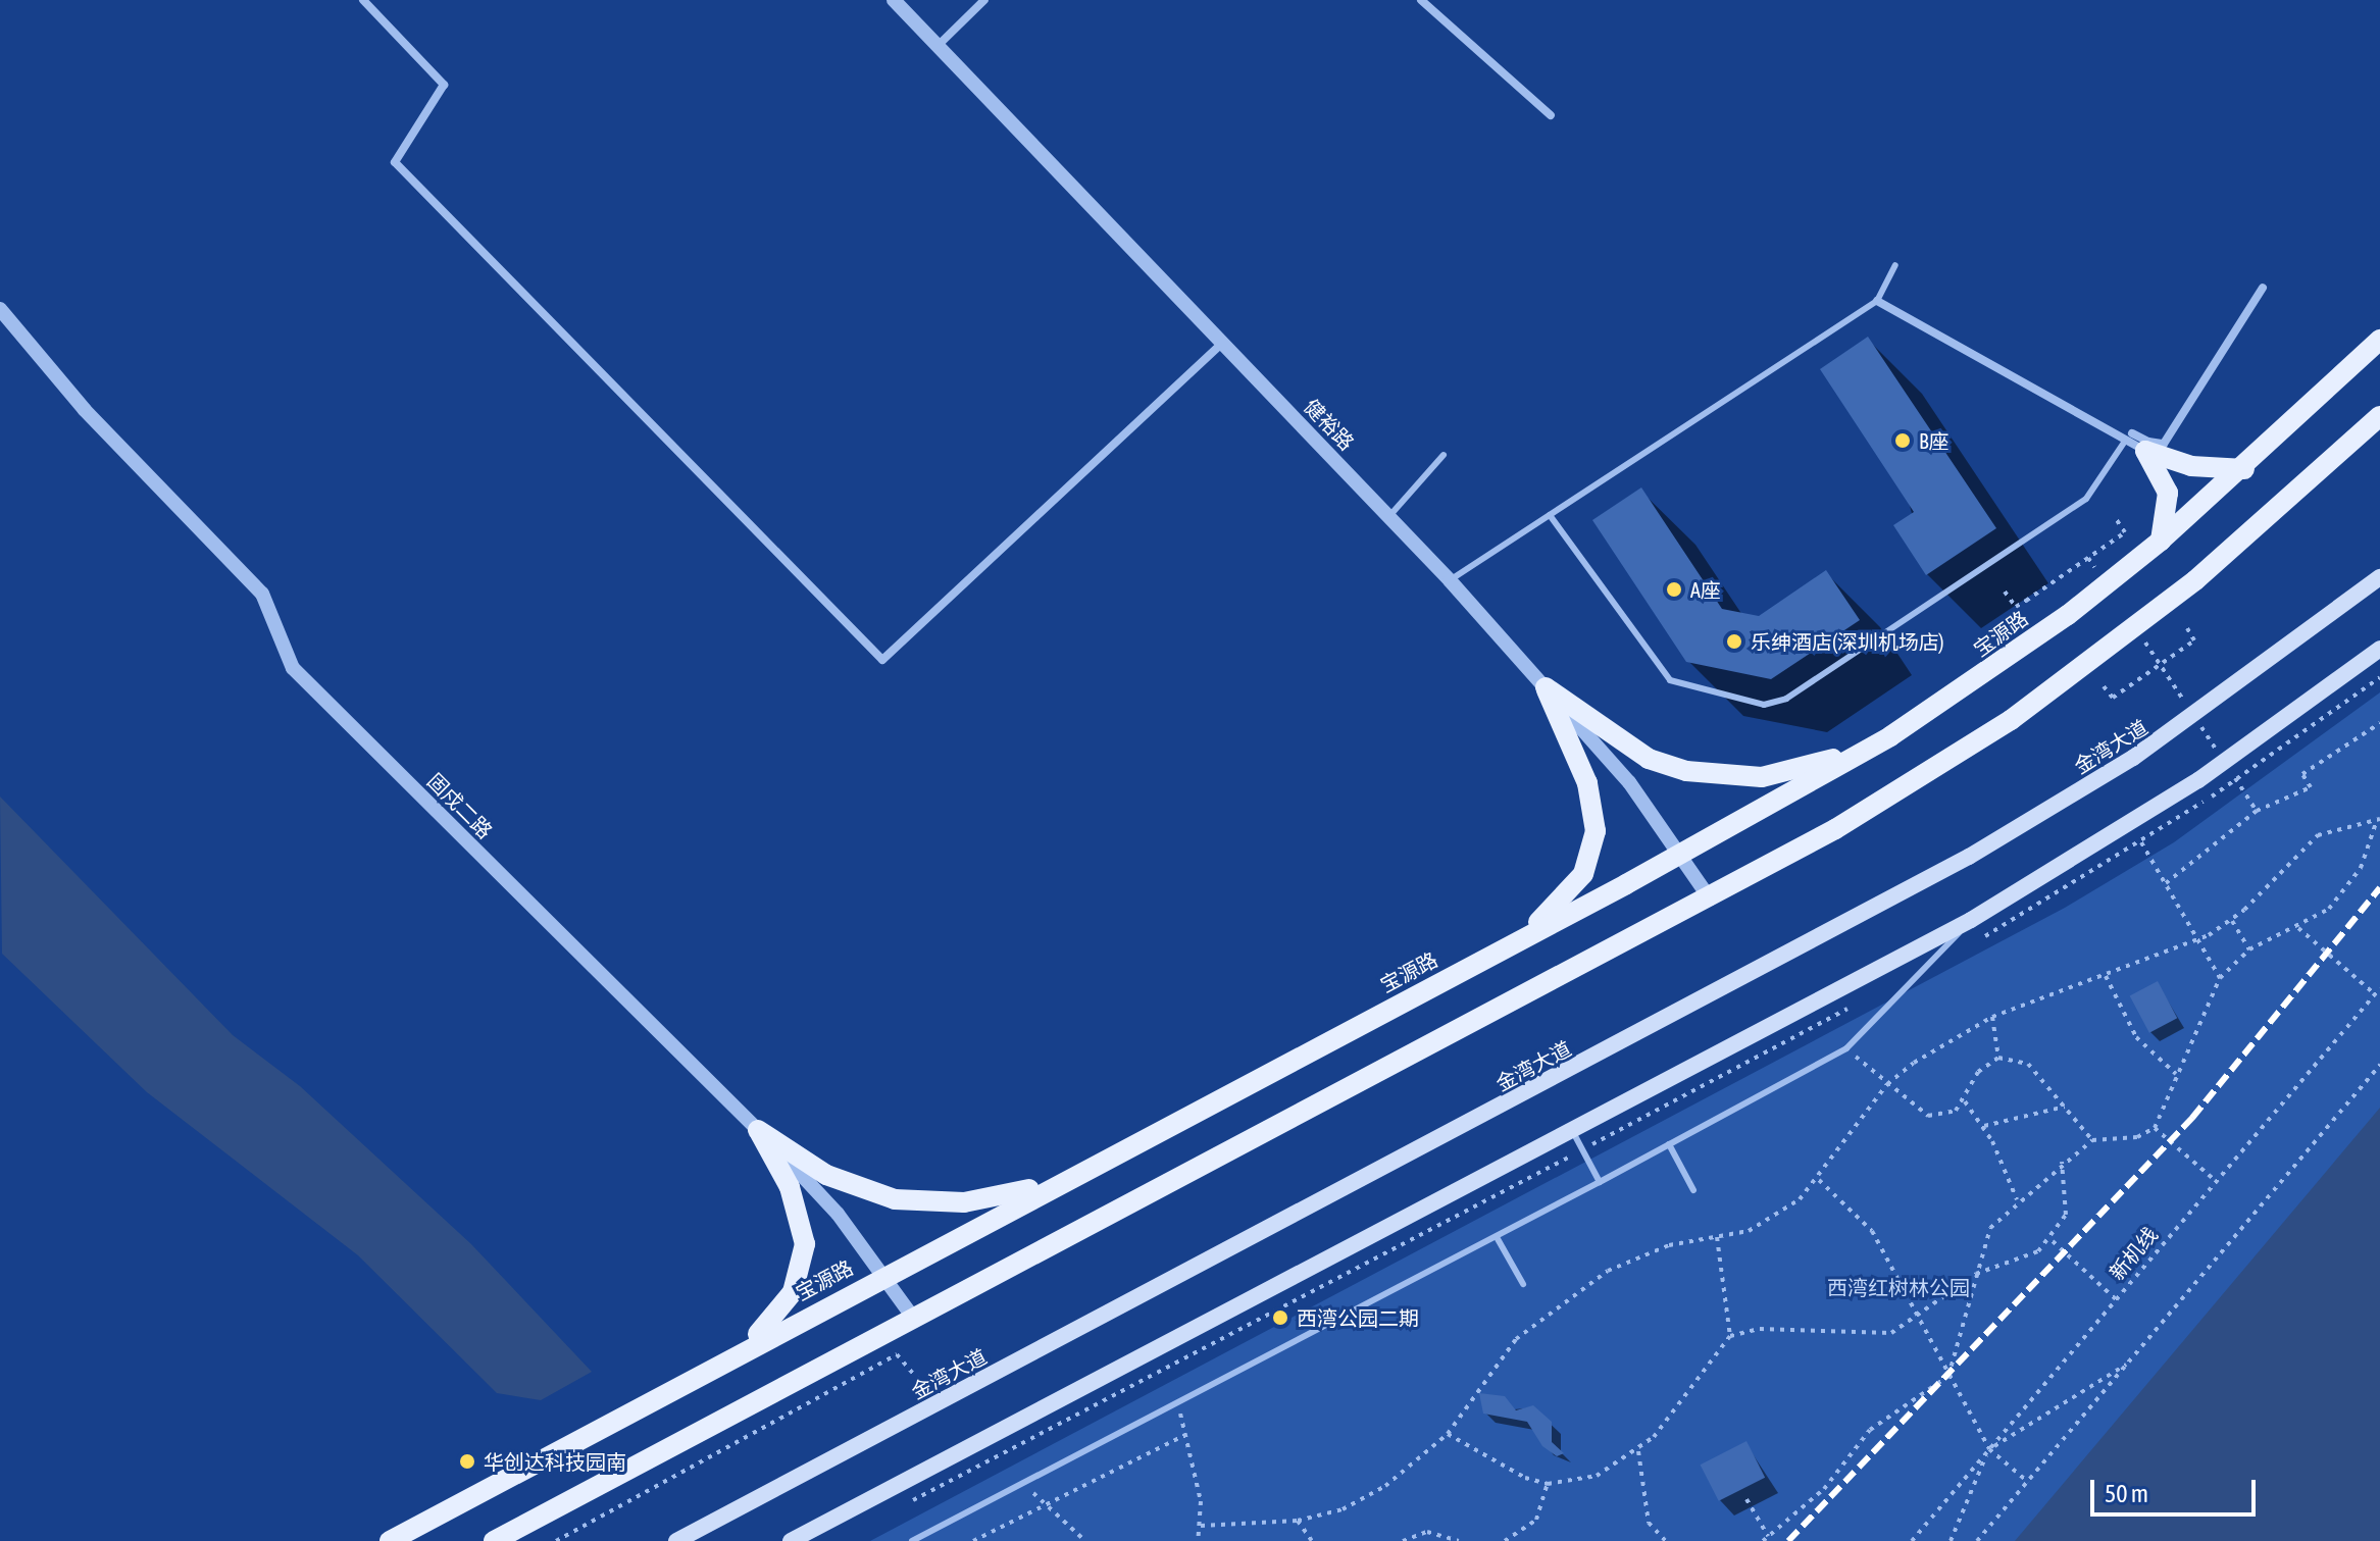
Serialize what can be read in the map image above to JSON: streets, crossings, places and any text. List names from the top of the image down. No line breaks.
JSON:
{"streets":{"main road":["宝源路","金湾大道"],"street":["健裕路","固戍二路"],"path":["新机线"]},"crossings":[["健裕路","宝源路"],["宝源路","固戍二路"]],"parks":["西湾红树林公园"],"places":["B座","A座","乐绅酒店(深圳机场店)","西湾公园二期","华创达科技园南"],"scale_bar":"50 m"}
